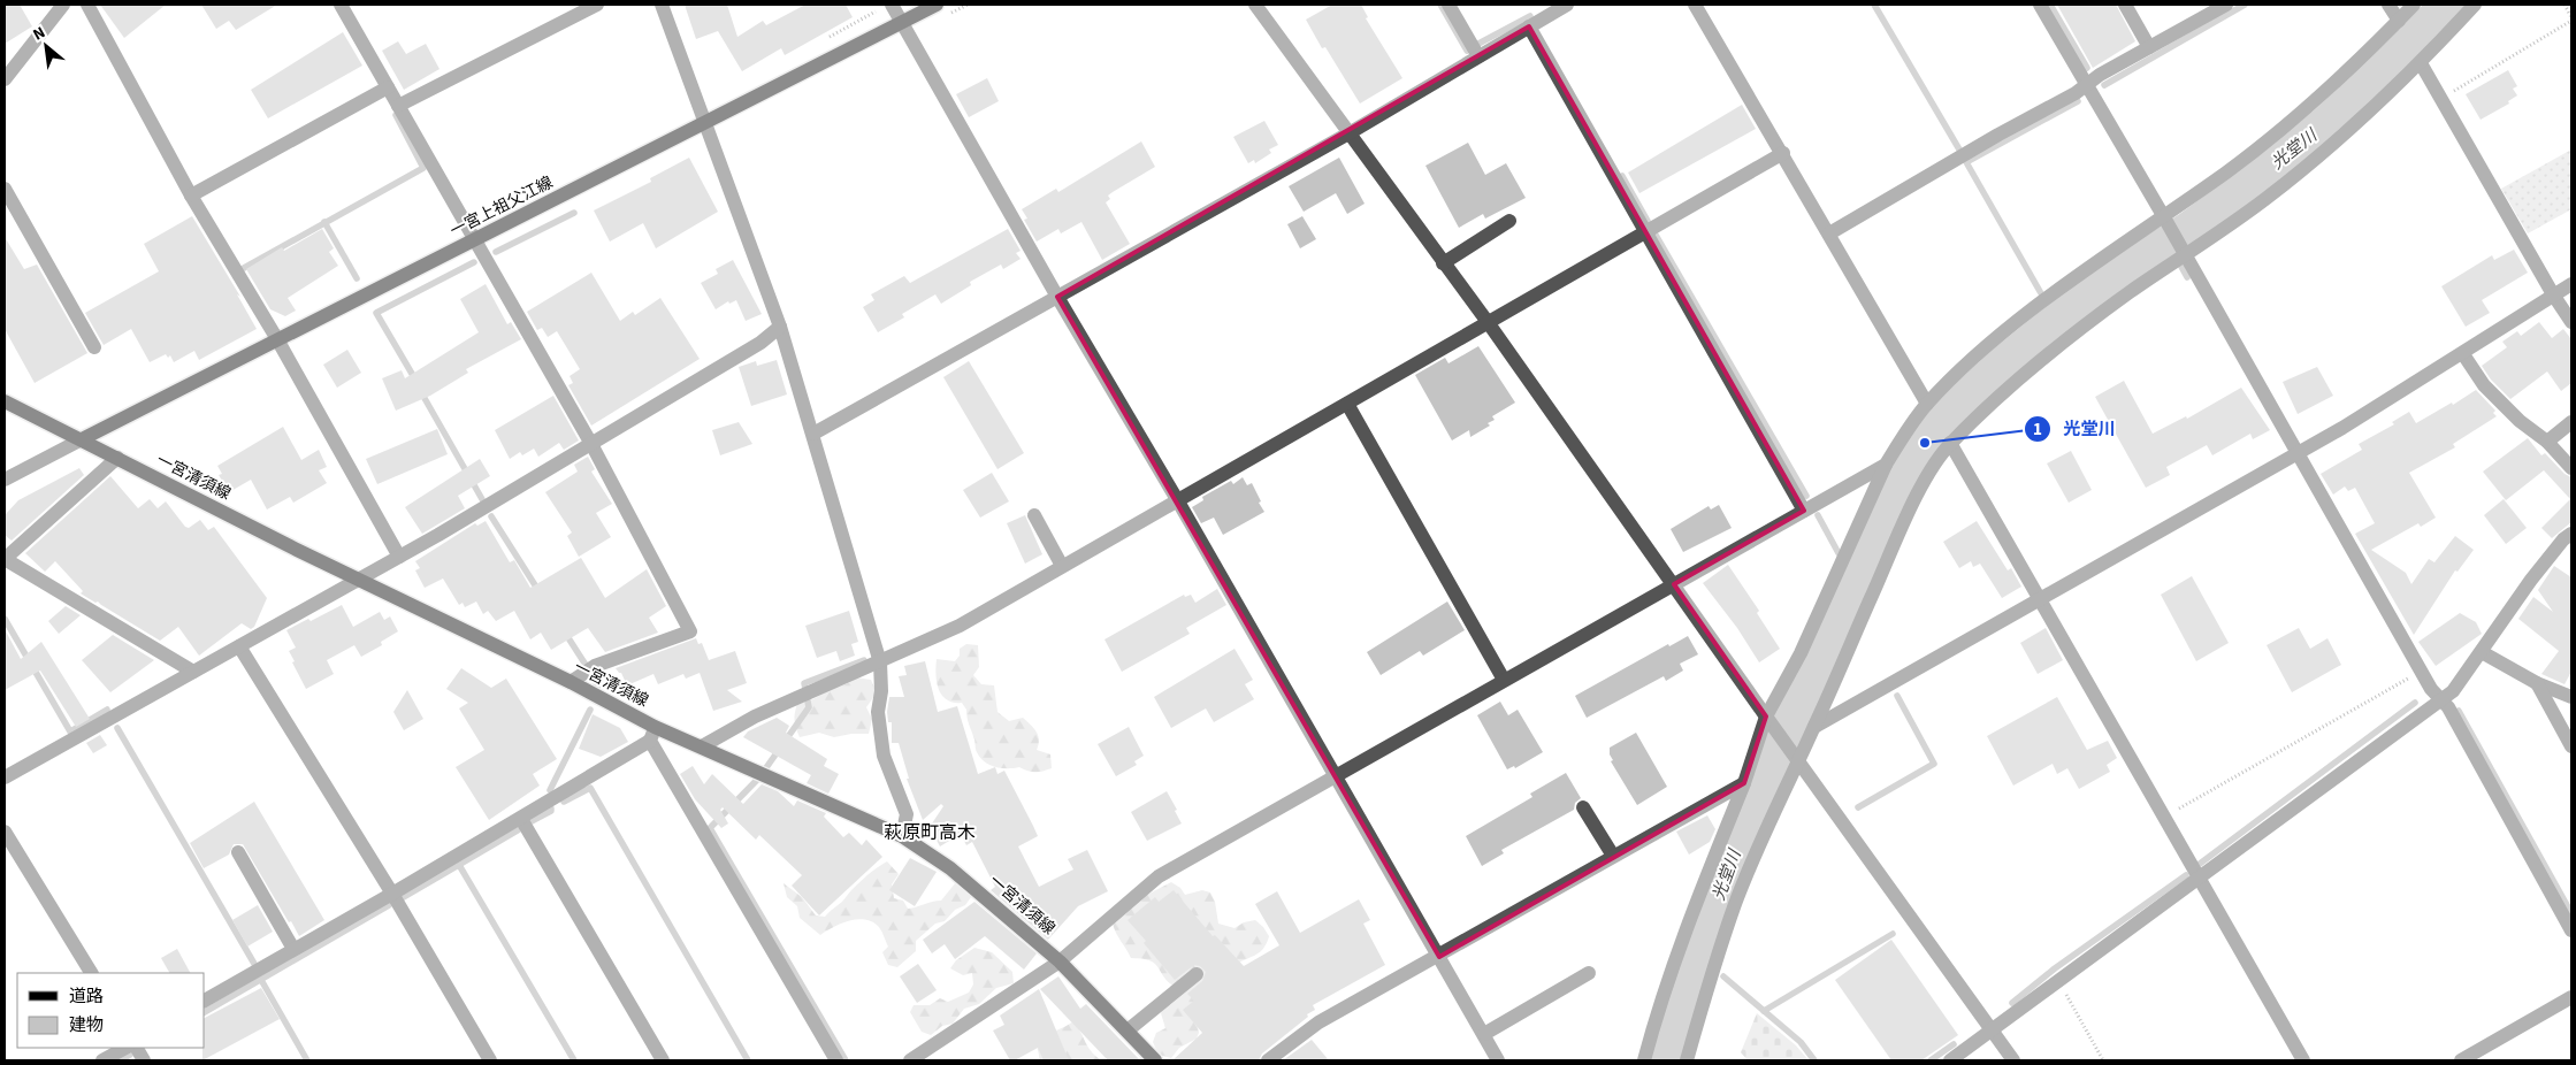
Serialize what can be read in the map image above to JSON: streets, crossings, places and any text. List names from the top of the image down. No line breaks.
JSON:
{"streets":{"main road":["一宮上祖父江線","一宮清須線"]},"crossings":[["一宮上祖父江線","一宮清須線"]],"districts":["萩原町高木"],"water":["光堂川"],"places":["光堂川"],"legend":["道路","建物"],"north":"top left"}
